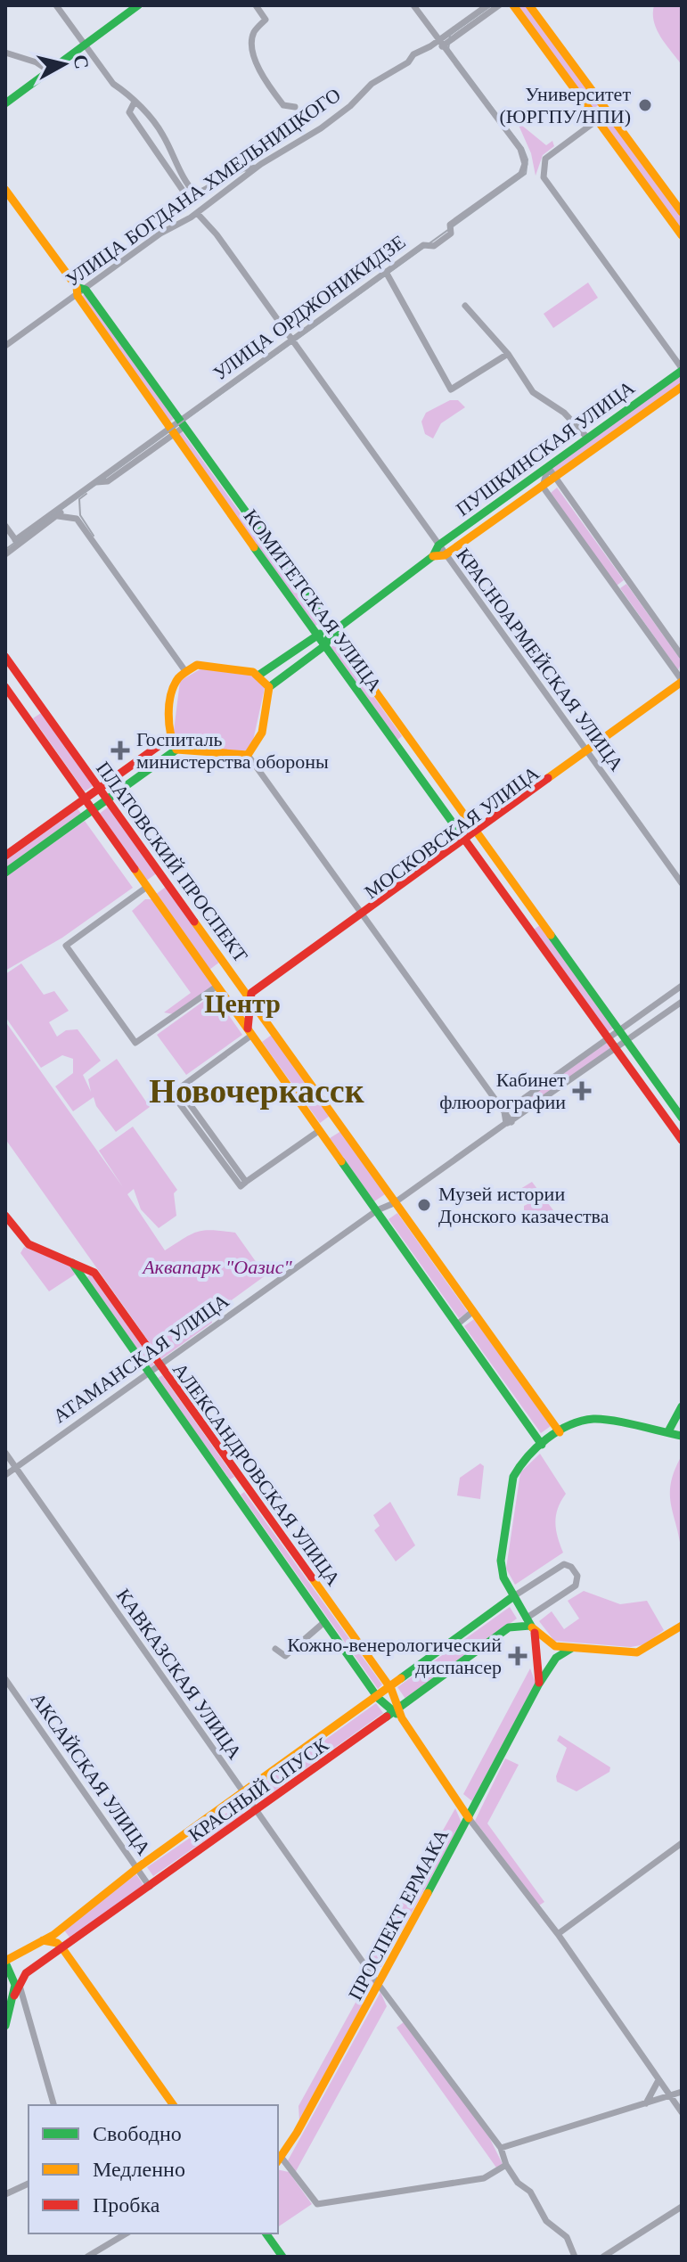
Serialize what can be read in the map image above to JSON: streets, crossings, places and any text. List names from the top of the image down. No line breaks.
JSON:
{"streets":{"street":["УЛИЦА БОГДАНА ХМЕЛЬНИЦКОГО","УЛИЦА ОРДЖОНИКИДЗЕ","ПУШКИНСКАЯ УЛИЦА","КОМИТЕТСКАЯ УЛИЦА","КРАСНОАРМЕЙСКАЯ УЛИЦА","МОСКОВСКАЯ УЛИЦА","ПЛАТОВСКИЙ ПРОСПЕКТ","АТАМАНСКАЯ УЛИЦА","АЛЕКСАНДРОВСКАЯ УЛИЦА","КАВКАЗСКАЯ УЛИЦА","АКСАЙСКАЯ УЛИЦА","КРАСНЫЙ СПУСК","ПРОСПЕКТ ЕРМАКА"]},"crossings":[["УЛИЦА БОГДАНА ХМЕЛЬНИЦКОГО","УЛИЦА ОРДЖОНИКИДЗЕ"],["УЛИЦА БОГДАНА ХМЕЛЬНИЦКОГО","КОМИТЕТСКАЯ УЛИЦА"],["УЛИЦА БОГДАНА ХМЕЛЬНИЦКОГО","КРАСНОАРМЕЙСКАЯ УЛИЦА"],["УЛИЦА ОРДЖОНИКИДЗЕ","КОМИТЕТСКАЯ УЛИЦА"],["УЛИЦА ОРДЖОНИКИДЗЕ","КРАСНОАРМЕЙСКАЯ УЛИЦА"],["ПУШКИНСКАЯ УЛИЦА","КОМИТЕТСКАЯ УЛИЦА"],["ПУШКИНСКАЯ УЛИЦА","КРАСНОАРМЕЙСКАЯ УЛИЦА"],["КОМИТЕТСКАЯ УЛИЦА","МОСКОВСКАЯ УЛИЦА"],["КОМИТЕТСКАЯ УЛИЦА","АТАМАНСКАЯ УЛИЦА"],["КРАСНОАРМЕЙСКАЯ УЛИЦА","МОСКОВСКАЯ УЛИЦА"],["МОСКОВСКАЯ УЛИЦА","ПЛАТОВСКИЙ ПРОСПЕКТ"],["ПЛАТОВСКИЙ ПРОСПЕКТ","АТАМАНСКАЯ УЛИЦА"],["АТАМАНСКАЯ УЛИЦА","АЛЕКСАНДРОВСКАЯ УЛИЦА"],["АТАМАНСКАЯ УЛИЦА","КАВКАЗСКАЯ УЛИЦА"],["АЛЕКСАНДРОВСКАЯ УЛИЦА","КРАСНЫЙ СПУСК"],["АЛЕКСАНДРОВСКАЯ УЛИЦА","ПРОСПЕКТ ЕРМАКА"],["КАВКАЗСКАЯ УЛИЦА","КРАСНЫЙ СПУСК"],["КАВКАЗСКАЯ УЛИЦА","ПРОСПЕКТ ЕРМАКА"],["АКСАЙСКАЯ УЛИЦА","КРАСНЫЙ СПУСК"]],"districts":["Центр","Новочеркасск"],"parks":["Аквапарк \"Оазис\""],"places":{"other":["Университет (ЮРГПУ/НПИ)","Музей истории Донского казачества"],"health":["Госпиталь министерства обороны","Кабинет флюорографии","Кожно-венерологический диспансер"]},"legend":["Свободно","Медленно","Пробка"],"north":"right"}
